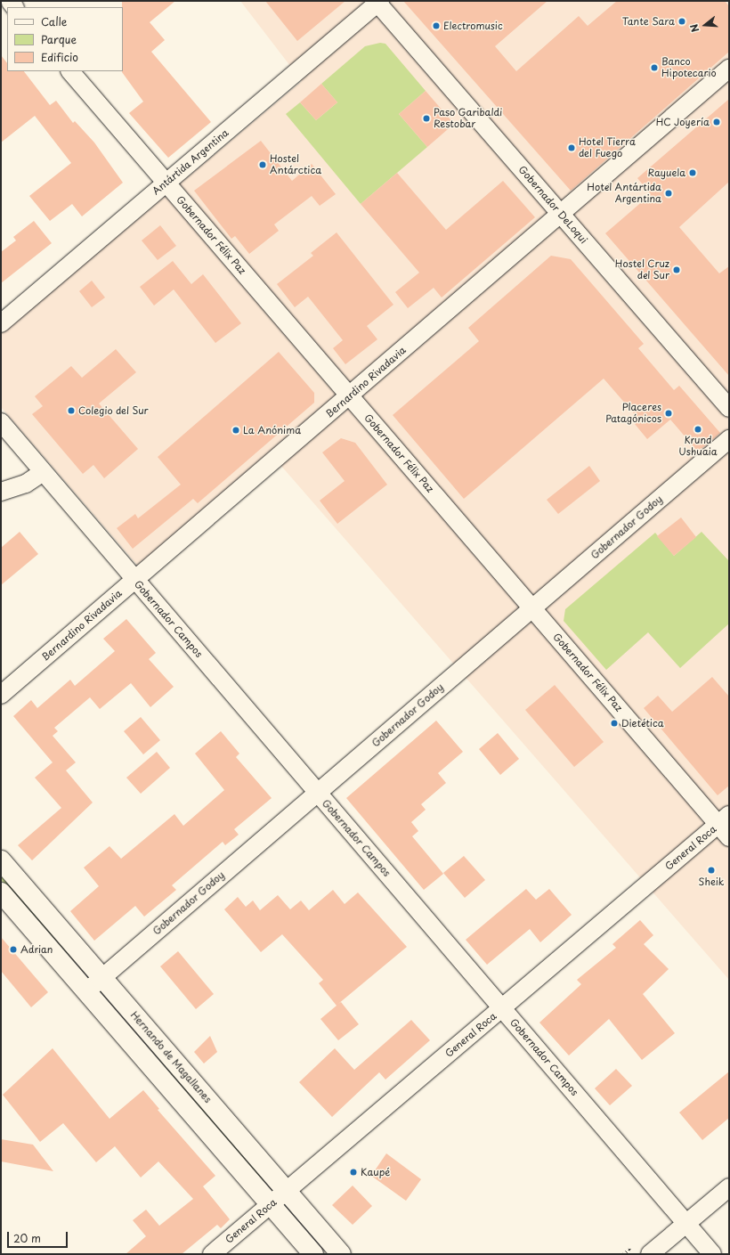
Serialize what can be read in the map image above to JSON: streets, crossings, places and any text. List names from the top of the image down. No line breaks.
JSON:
{"streets":{"main road":["Hernando de Magallanes"],"street":["Antártida Argentina","Gobernador DeLoqui","Gobernador Félix Paz","Bernardino Rivadavia","Gobernador Godoy","Gobernador Campos","General Roca"]},"crossings":[["Antártida Argentina","Gobernador DeLoqui"],["Antártida Argentina","Gobernador Félix Paz"],["Gobernador DeLoqui","Bernardino Rivadavia"],["Gobernador Félix Paz","Bernardino Rivadavia"],["Gobernador Félix Paz","Gobernador Godoy"],["Gobernador Félix Paz","General Roca"],["Bernardino Rivadavia","Gobernador Campos"],["Gobernador Godoy","Gobernador Campos"],["Gobernador Godoy","Hernando de Magallanes"],["Gobernador Campos","General Roca"],["General Roca","Hernando de Magallanes"]],"places":["Tante Sara","Electromusic","Banco Hipotecario","Paso Garibaldi Restobar","HC Joyería","Hotel Tierra del Fuego","Hostel Antárctica","Rayuela","Hotel Antártida Argentina","Hostel Cruz del Sur","Colegio del Sur","Placeres Patagónicos","Krund Ushuaia","La Anónima","Dietética","Sheik","Adrian","Kaupé"],"legend":["Calle","Parque","Edificio"],"scale_bar":"20 m","north":"left"}
